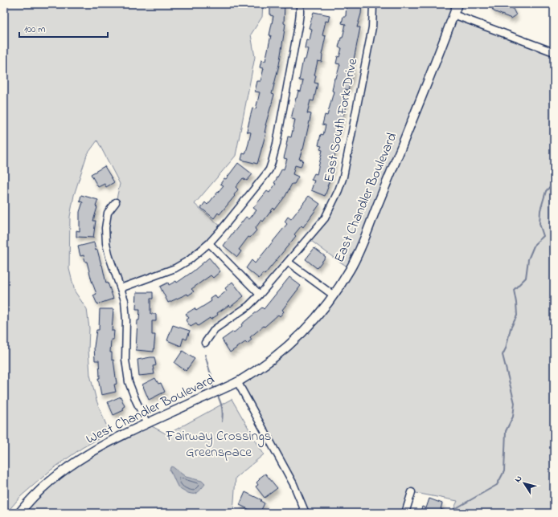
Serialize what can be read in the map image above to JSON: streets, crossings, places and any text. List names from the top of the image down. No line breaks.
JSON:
{"streets":{"main road":["East Chandler Boulevard","West Chandler Boulevard"],"street":["East South Fork Drive"]},"crossings":[["East Chandler Boulevard","West Chandler Boulevard"]],"parks":["Fairway Crossings Greenspace"],"scale_bar":"100 m","north":"top left"}
